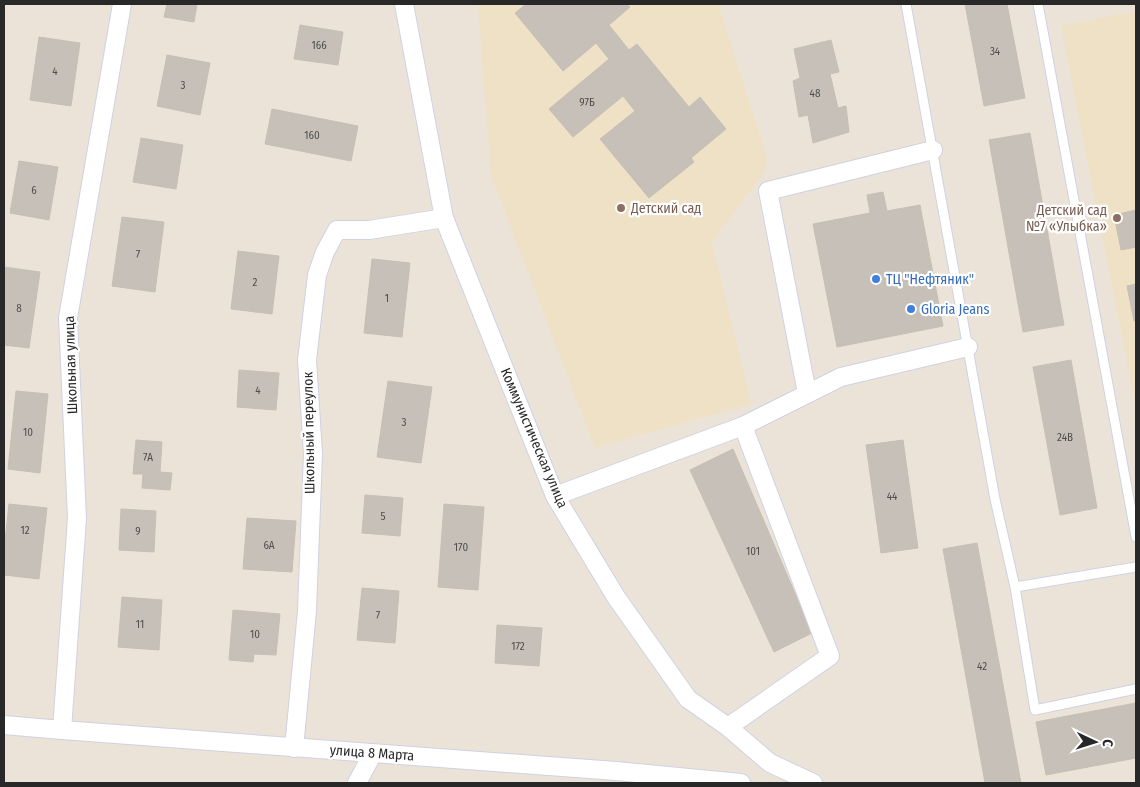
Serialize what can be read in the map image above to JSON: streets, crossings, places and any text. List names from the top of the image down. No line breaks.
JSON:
{"streets":{"street":["Школьная улица","Школьный переулок","Коммунистическая улица","улица 8 Марта"]},"crossings":[["Школьная улица","улица 8 Марта"],["Школьный переулок","Коммунистическая улица"],["Школьный переулок","улица 8 Марта"]],"places":["Детский сад","Детский сад №7 «Улыбка»","ТЦ \"Нефтяник\"","Gloria Jeans"],"house_numbers":["166","34","4","3","48","97Б","160","6","7","2","1","8","4","3","10","24В","7А","44","5","12","9","6А","170","101","7","11","10","172","42"],"north":"right"}
